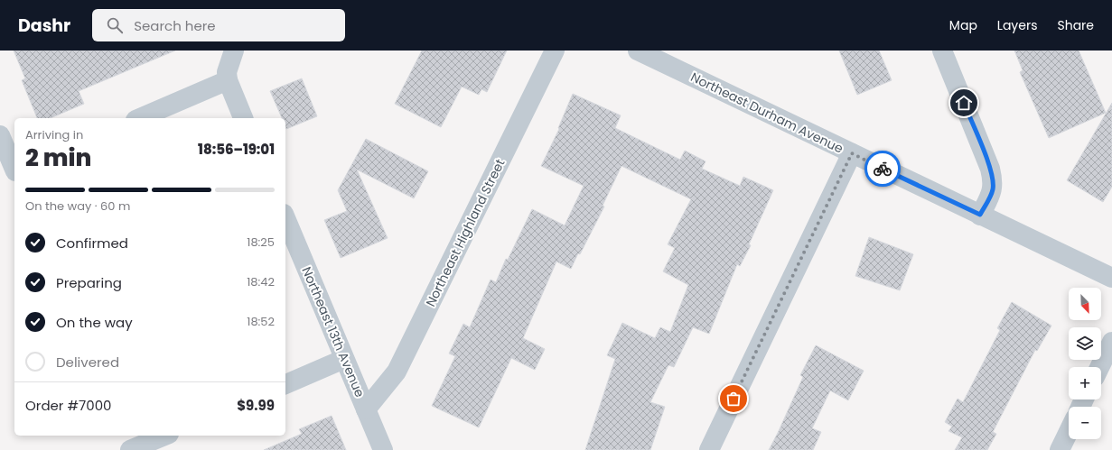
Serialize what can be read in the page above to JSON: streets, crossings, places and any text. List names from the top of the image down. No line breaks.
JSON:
{"streets":{"street":["Northeast Durham Avenue","Northeast Highland Street","Northeast 13th Avenue"]},"crossings":[["Northeast Highland Street","Northeast 13th Avenue"]],"north":"bottom right","page":{"header":"Dashr","search":"Search here","nav":["Map","Layers","Share"],"heading":["2 min","Arriving in","18:56–19:01"],"panel":["Order #7000","$9.99"],"bar":"On the way · 60 m","list":[["Confirmed","18:25"],["Preparing","18:42"],["On the way","18:52"],"Delivered"],"map_buttons":["+","−"]}}
